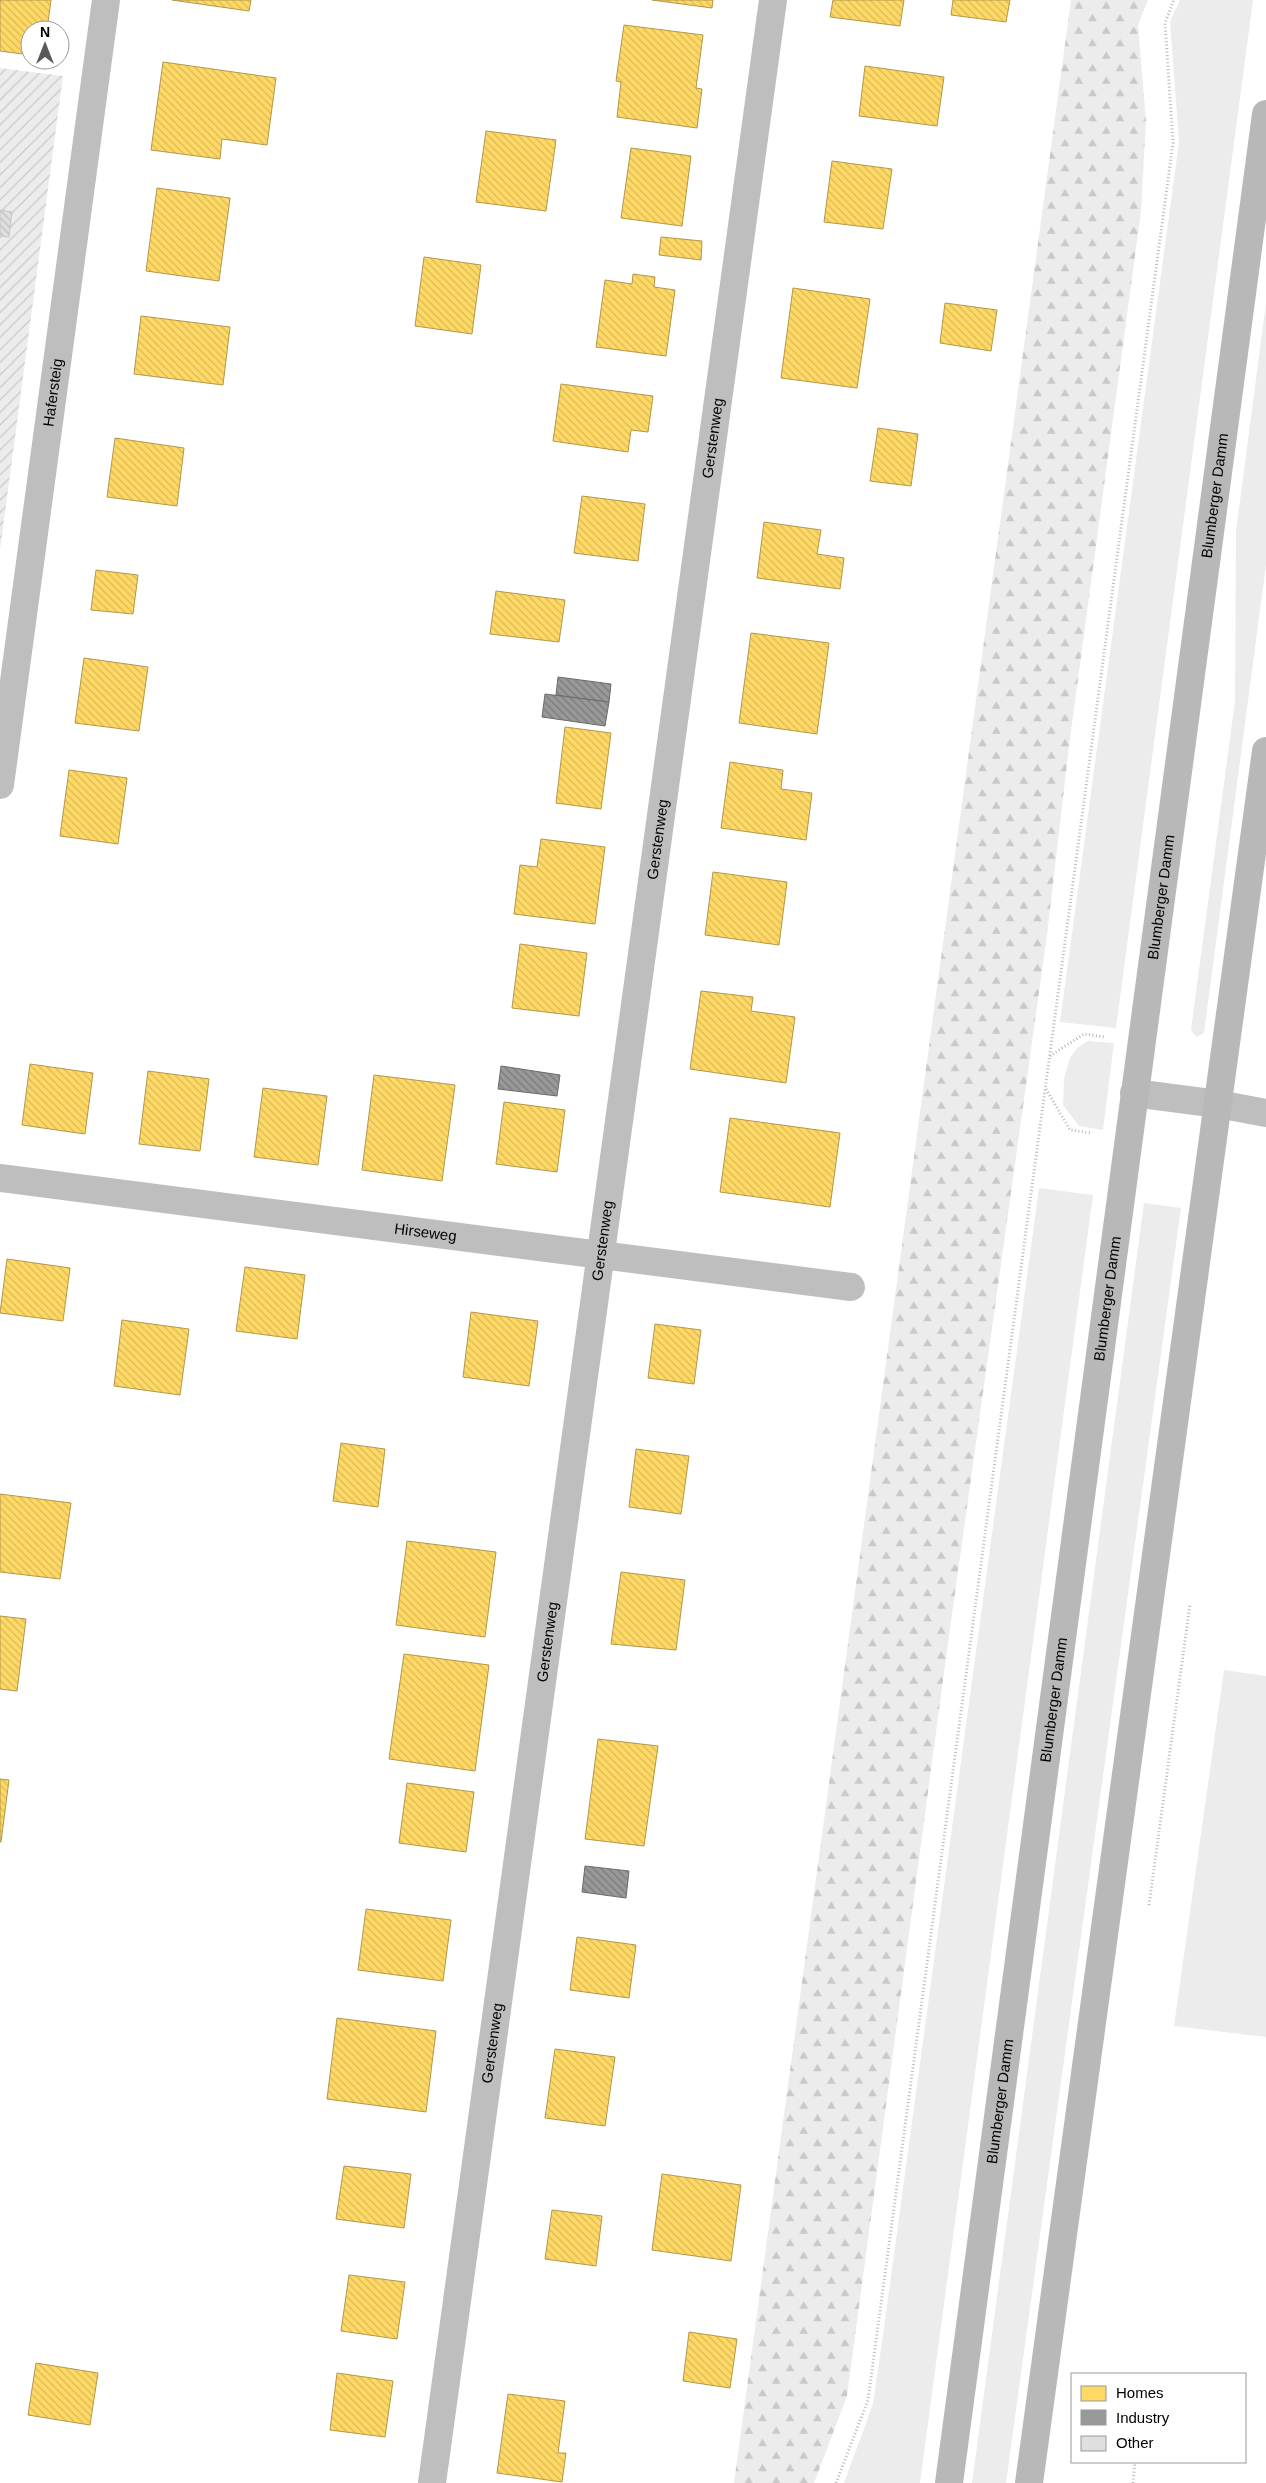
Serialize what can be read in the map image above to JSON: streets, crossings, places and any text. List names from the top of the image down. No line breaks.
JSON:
{"streets":{"main road":["Blumberger Damm"],"street":["Hafersteig","Gerstenweg","Hirseweg"]},"crossings":[["Gerstenweg","Hirseweg"]],"legend":["Homes","Industry","Other"],"north":"top"}
